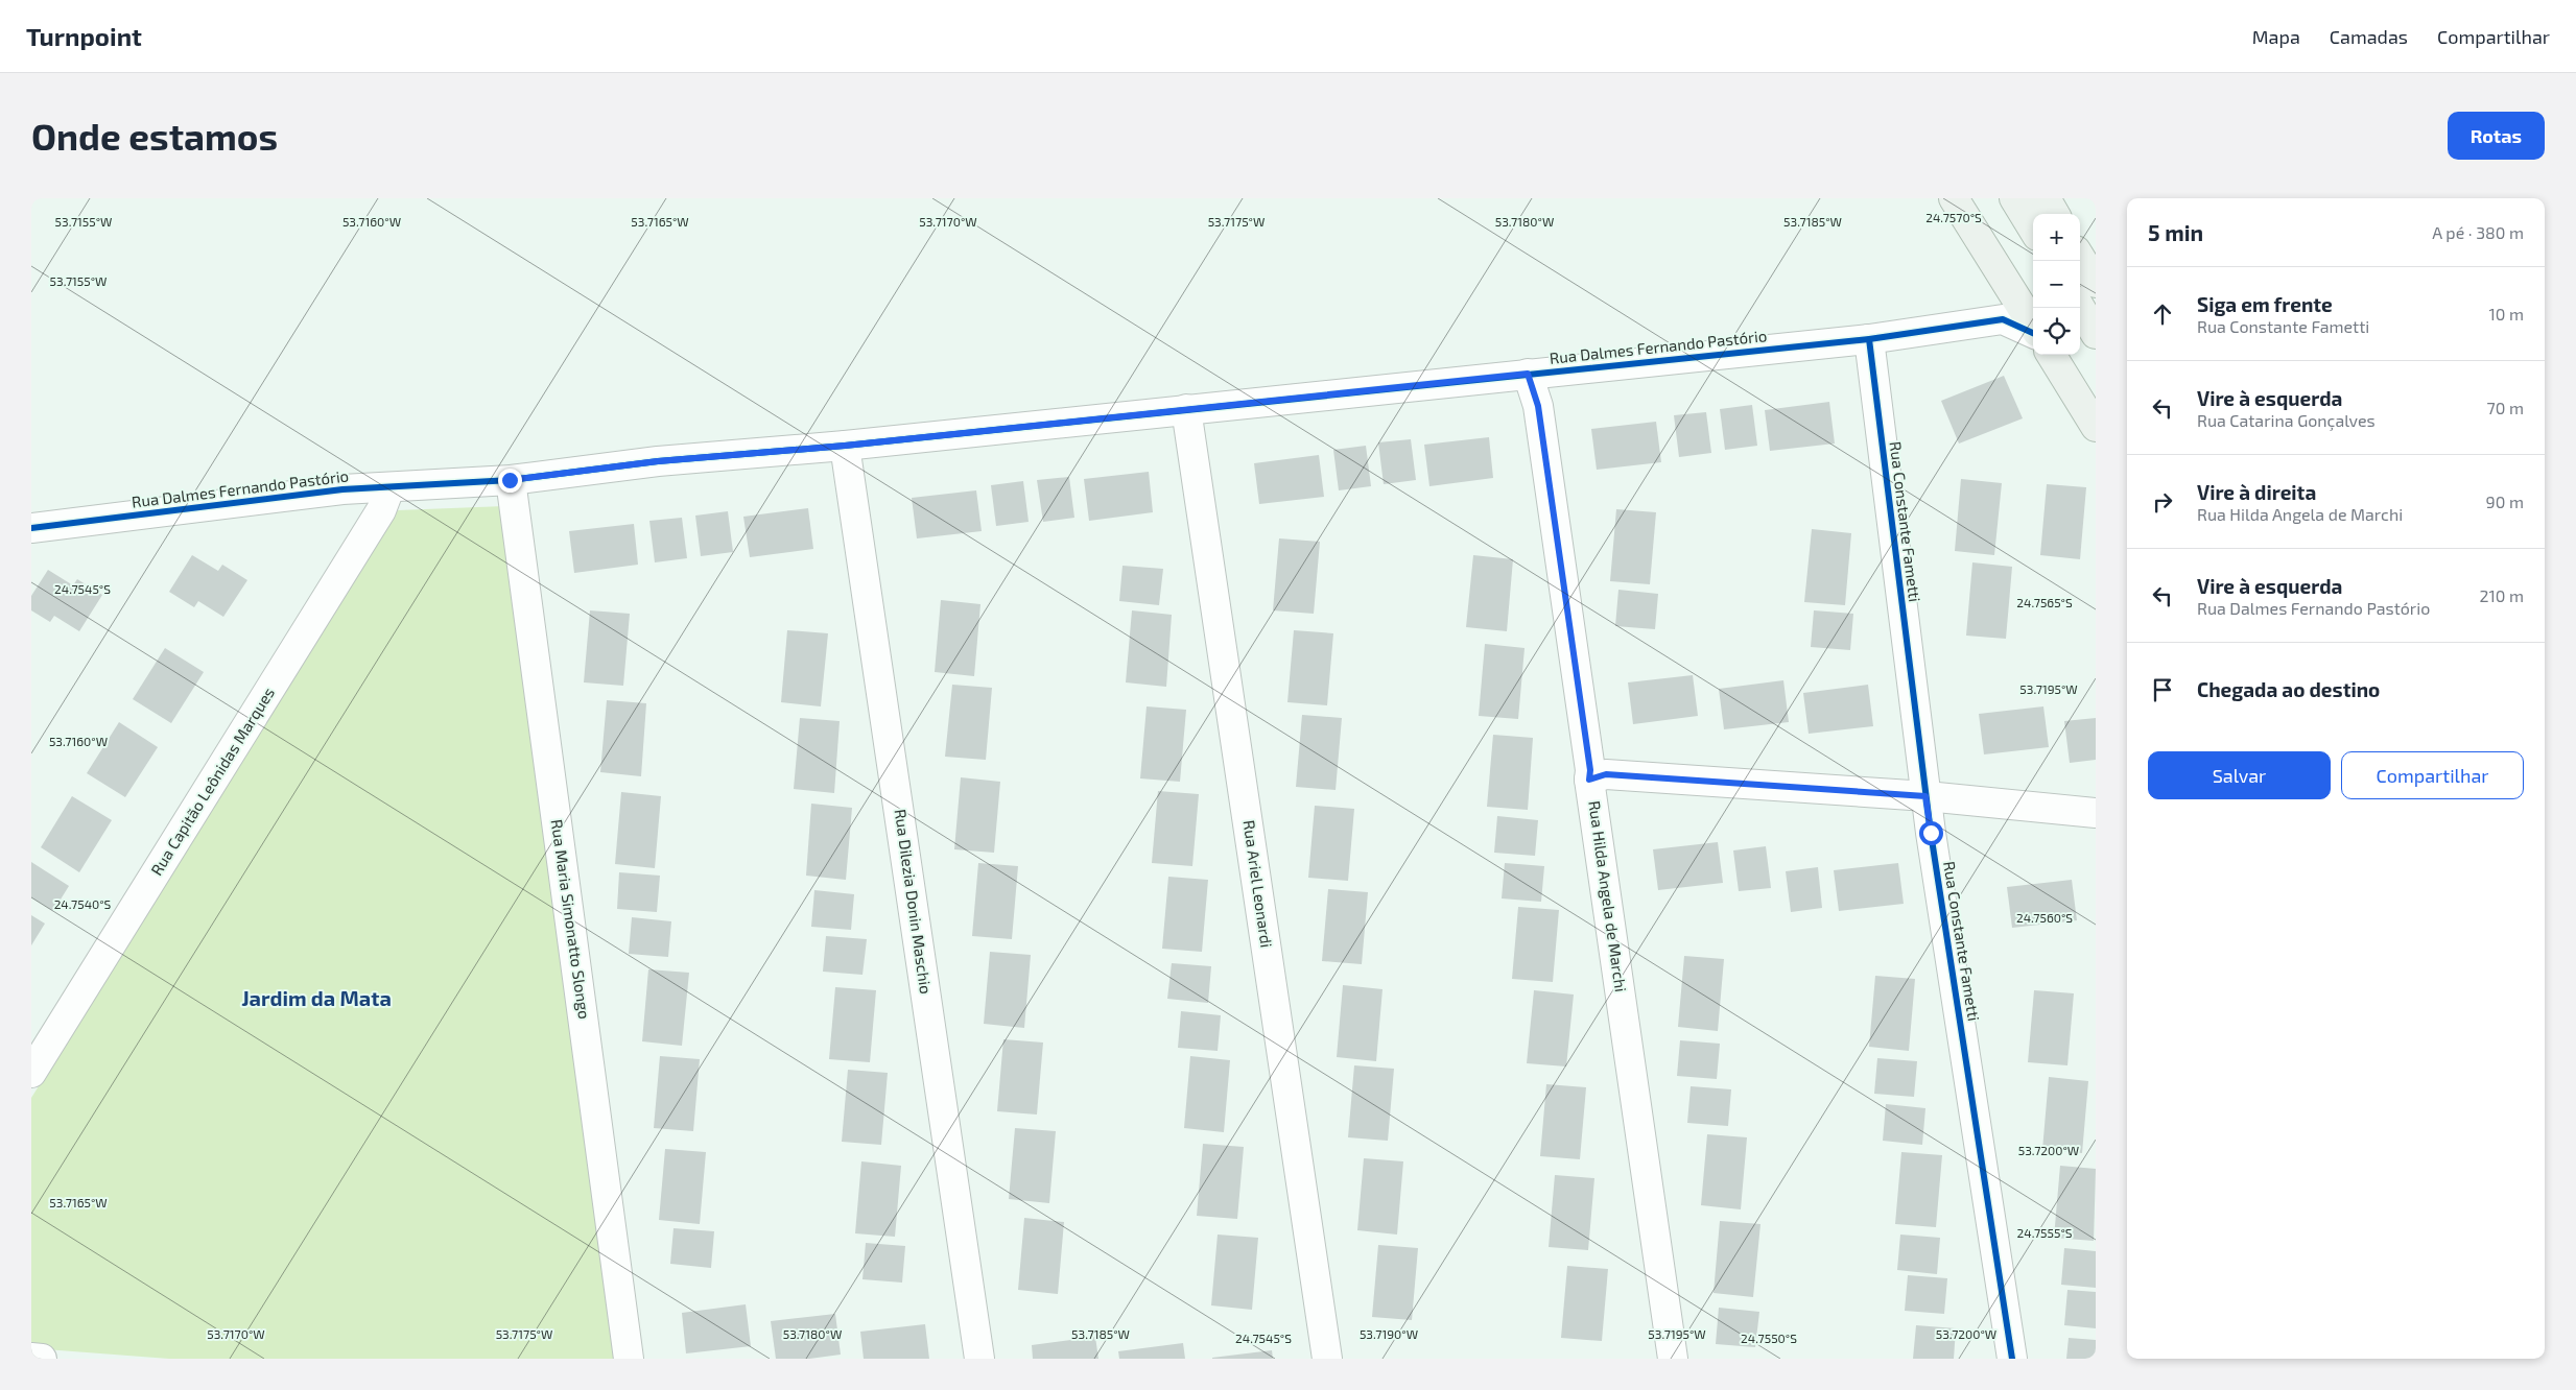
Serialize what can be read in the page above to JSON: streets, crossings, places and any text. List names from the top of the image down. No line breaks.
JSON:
{"streets":{"street":["Rua Dalmes Fernando Pastório","Rua Constante Fametti","Rua Capitão Leônidas Marques","Rua Ariel Leonardi","Rua Hilda Angela de Marchi","Rua Dilezia Donin Maschio","Rua Maria Simonatto Slongo"]},"crossings":[["Rua Dalmes Fernando Pastório","Rua Constante Fametti"],["Rua Dalmes Fernando Pastório","Rua Capitão Leônidas Marques"],["Rua Dalmes Fernando Pastório","Rua Ariel Leonardi"],["Rua Dalmes Fernando Pastório","Rua Hilda Angela de Marchi"],["Rua Dalmes Fernando Pastório","Rua Dilezia Donin Maschio"],["Rua Dalmes Fernando Pastório","Rua Maria Simonatto Slongo"]],"districts":["Jardim da Mata"],"page":{"header":"Turnpoint","nav":["Mapa","Camadas","Compartilhar"],"buttons":["Rotas",["Salvar","Compartilhar"]],"title":"Onde estamos","heading":["5 min","A pé · 380 m"],"map_buttons":["+","−"],"list":[["Siga em frente","Rua Constante Fametti","10 m"],["Vire à esquerda","Rua Catarina Gonçalves","70 m"],["Vire à direita","Rua Hilda Angela de Marchi","90 m"],["Vire à esquerda","Rua Dalmes Fernando Pastório","210 m"],"Chegada ao destino"]},"coordinates":["24.7570°S","53.7155°W","53.7160°W","53.7165°W","53.7170°W","53.7175°W","53.7180°W","53.7185°W","24.7545°S","24.7565°S","53.7195°W","24.7540°S","24.7560°S","53.7200°W","24.7555°S","53.7190°W","24.7550°S"]}
